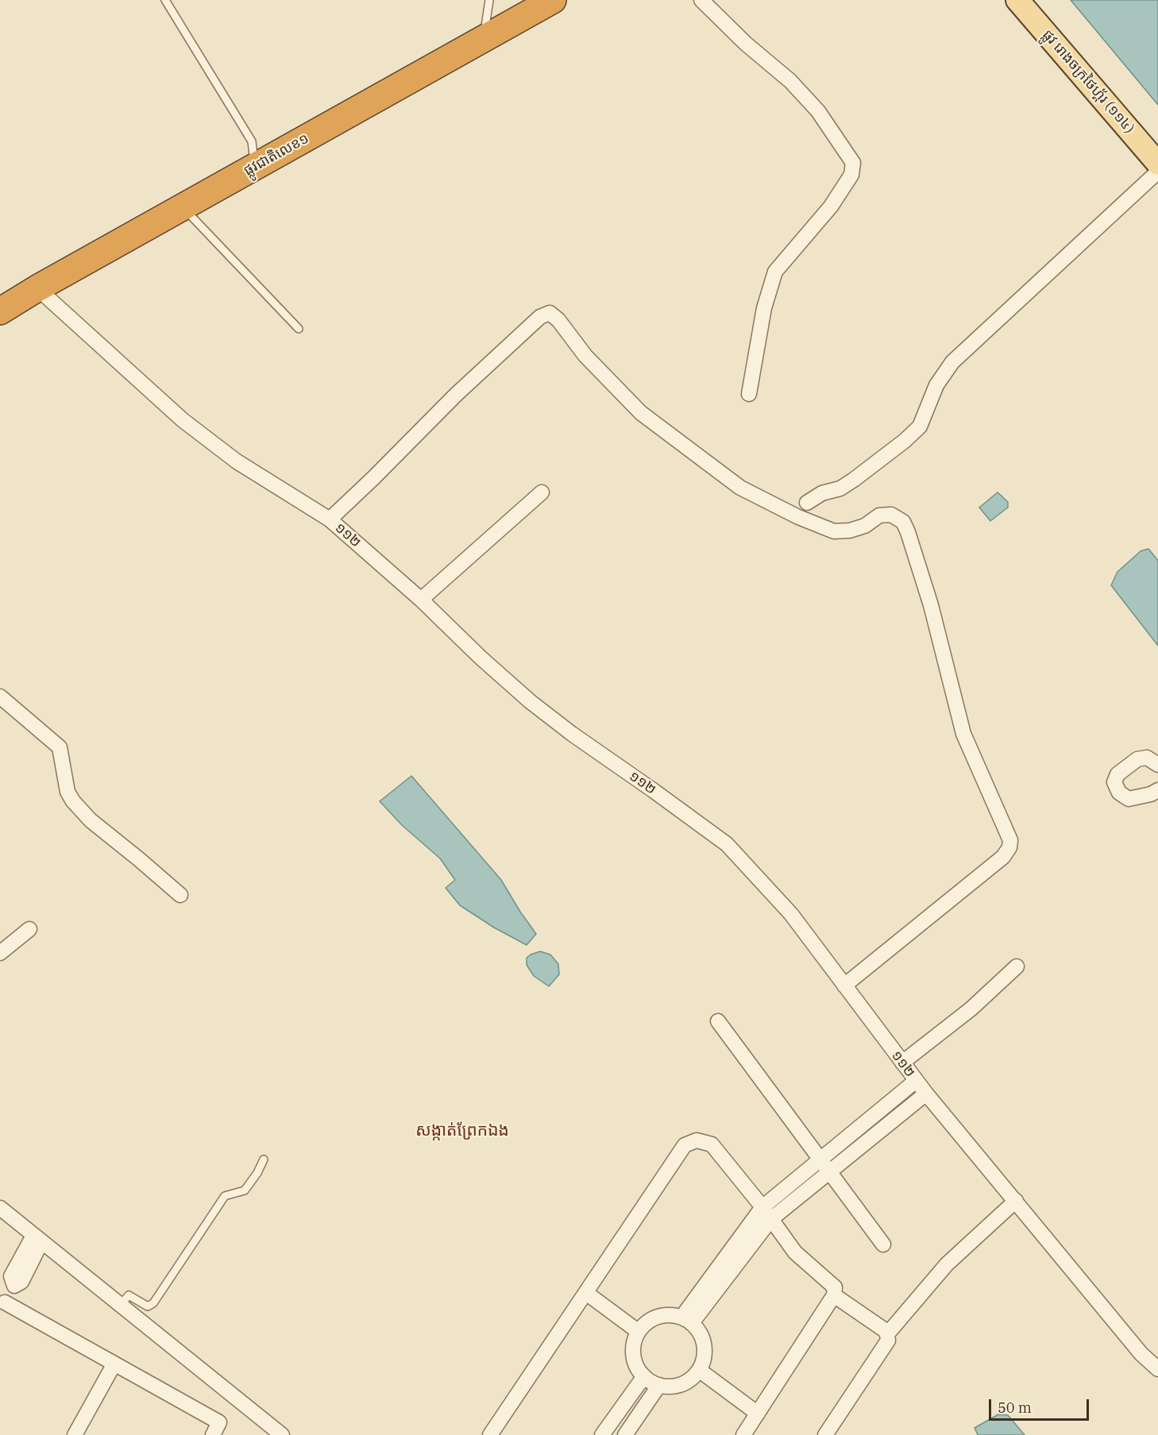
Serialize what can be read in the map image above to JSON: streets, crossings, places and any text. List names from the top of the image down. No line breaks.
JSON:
{"streets":{"highway":["ផ្លូវជាតិលេខ១"],"main road":["ផ្លូវ រោងចក្រថៃហ្គ័រ (១១៤)"],"street":["១១២"]},"crossings":[["ផ្លូវជាតិលេខ១","១១២"]],"districts":["សង្កាត់ព្រែកឯង"],"scale_bar":"50 m"}
